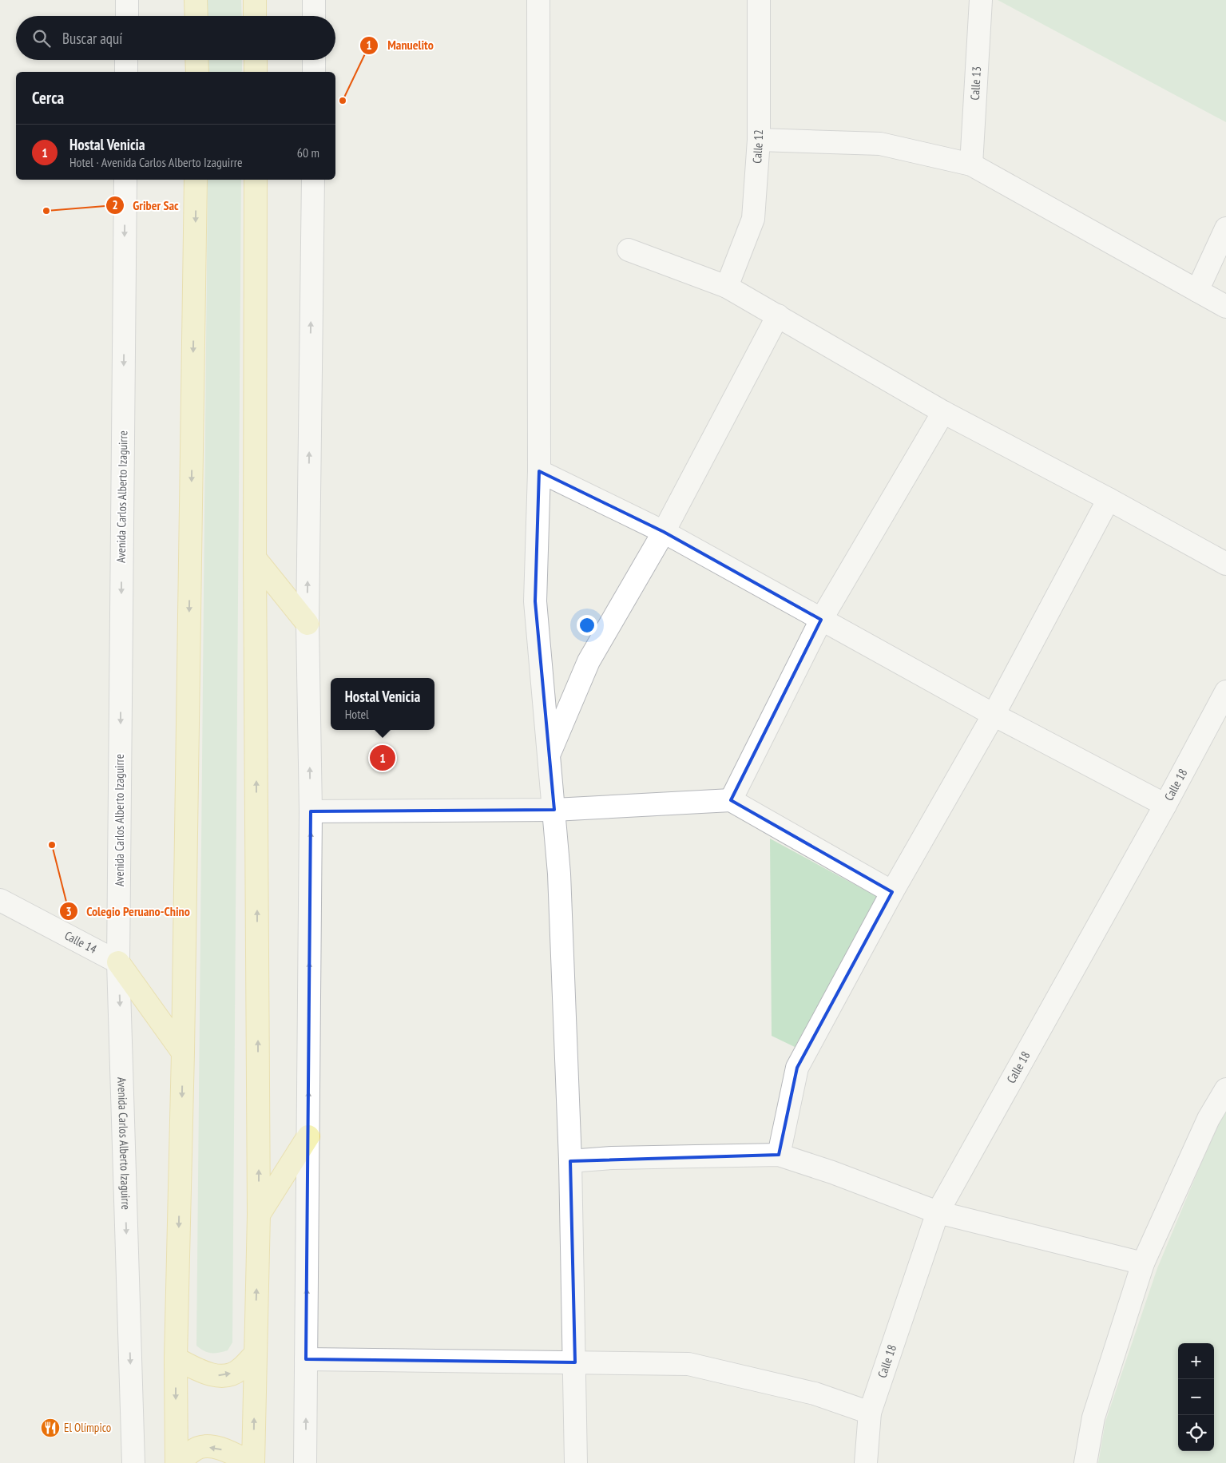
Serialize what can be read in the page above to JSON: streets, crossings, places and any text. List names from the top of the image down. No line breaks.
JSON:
{"streets":{"street":["Calle 13","Calle 12","Avenida Carlos Alberto Izaguirre","Calle 18","Calle 14"]},"crossings":[["Avenida Carlos Alberto Izaguirre","Calle 14"]],"places":{"other":["Manuelito","Griber Sac","Colegio Peruano-Chino"],"restaurant":["El Olímpico"]},"page":{"search":"Buscar aquí","heading":"Cerca","list":[{"mark":"1","name":"Hostal Venicia","note":"Hotel · Avenida Carlos Alberto Izaguirre","value":"60 m"}],"popup":["Hostal Venicia","Hotel"],"pins":"1","map_buttons":["+","−"]}}
